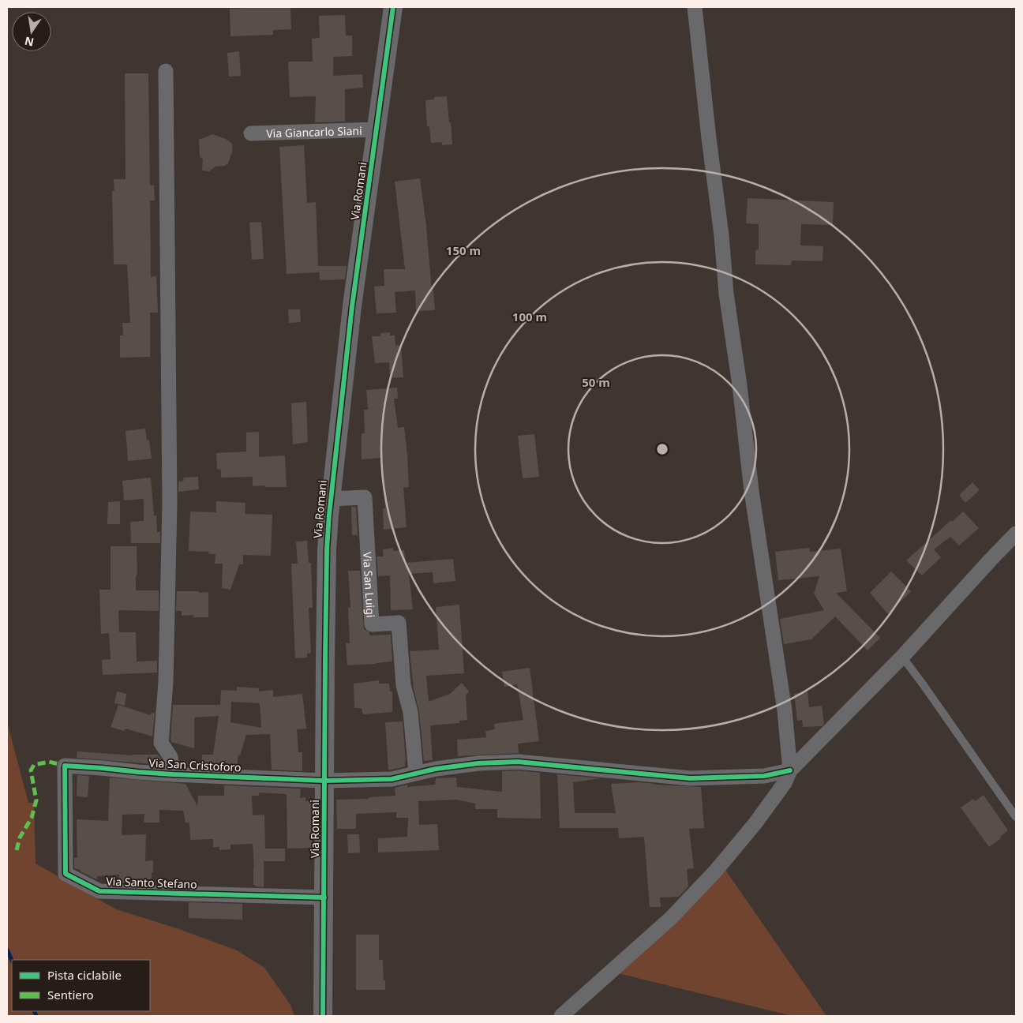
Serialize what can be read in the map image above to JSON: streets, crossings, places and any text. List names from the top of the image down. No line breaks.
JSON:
{"streets":{"street":["Via Giancarlo Siani","Via Romani","Via San Luigi","Via San Cristoforo","Via Santo Stefano"]},"crossings":[["Via Giancarlo Siani","Via Romani"],["Via Romani","Via San Luigi"],["Via Romani","Via San Cristoforo"],["Via Romani","Via Santo Stefano"],["Via San Luigi","Via San Cristoforo"],["Via San Cristoforo","Via Santo Stefano"]],"legend":["Pista ciclabile","Sentiero"],"north":"bottom","rings":["150 m","100 m","50 m"]}
